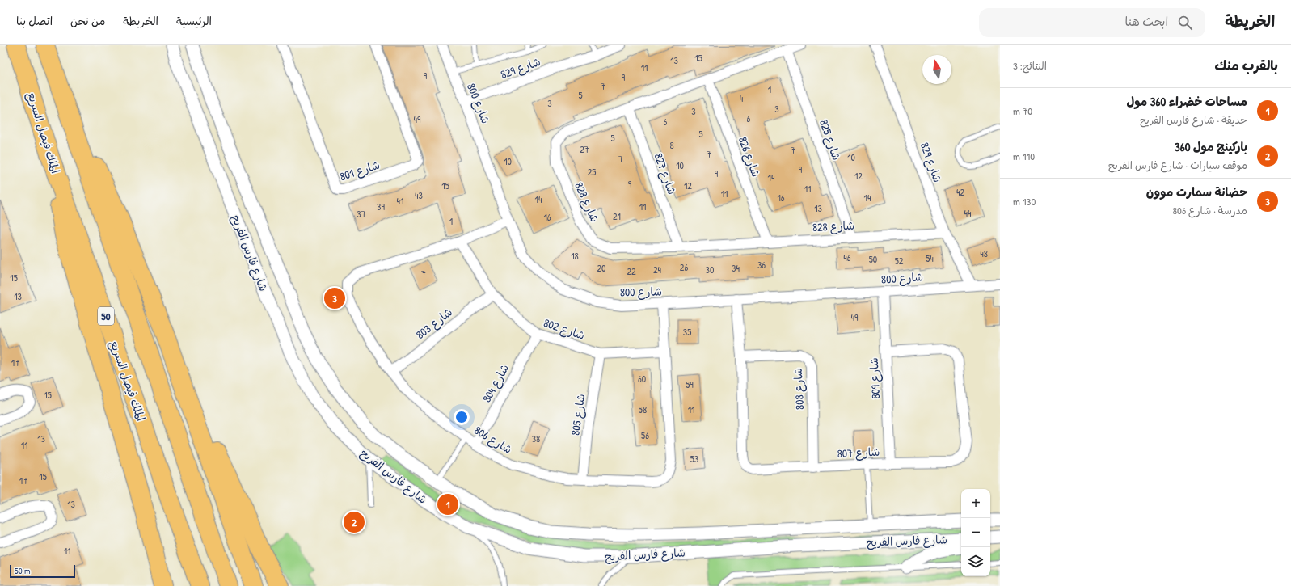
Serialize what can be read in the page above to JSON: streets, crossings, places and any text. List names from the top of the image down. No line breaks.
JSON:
{"streets":{"highway":["الملك فيصل السريع","50"],"street":["شارع 829","شارع 800","شارع 825","شارع 826","شارع 801","شارع 827","شارع 828","شارع فارس الفريح","شارع 803","شارع 802","شارع 809","شارع 804","شارع 808","شارع 805","شارع 806","شارع 807"]},"crossings":[["شارع 829","شارع 800"],["شارع 829","شارع 828"],["شارع 800","شارع 809"],["شارع 800","شارع 806"],["شارع 800","شارع 807"],["شارع 825","شارع 828"],["شارع 826","شارع 828"],["شارع 827","شارع 828"],["شارع 803","شارع 802"],["شارع 803","شارع 806"],["شارع 802","شارع 804"],["شارع 802","شارع 805"],["شارع 802","شارع 806"],["شارع 809","شارع 807"],["شارع 804","شارع 806"],["شارع 808","شارع 807"],["شارع 805","شارع 806"]],"house_numbers":["15","13","11","9","9","7","1","5","4","3","3","3","6","49","6","5","5","8","27","7","7","10","7","10","10","9","25","9","12","14","9","15","12","11","42","11","43","16","14","14","41","39","11","13","44","37","21","16","1","48","18","46","54","50","52","36","26","20","34","24","30","22","7","15","13","49","35","17","60","59","15","58","11","56","13","38","11","53","15","17","13","11"],"scale_bar":"50 m","north":"top","page":{"header":"الخريطة","search":"ابحث هنا","nav":["الرئيسية","الخريطة","من نحن","اتصل بنا"],"heading":["بالقرب منك","النتائج: 3"],"list":[{"mark":"1","name":"مساحات خضراء 360 مول","note":"حديقة · شارع فارس الفريح","value":"70 m"},{"mark":"2","name":"باركينج مول 360","note":"موقف سيارات · شارع فارس الفريح","value":"110 m"},{"mark":"3","name":"حضانة سمارت موون","note":"مدرسة · شارع 806","value":"130 m"}],"pins":["3","1","2"],"map_buttons":["+","−"],"scale":"50 m"}}
